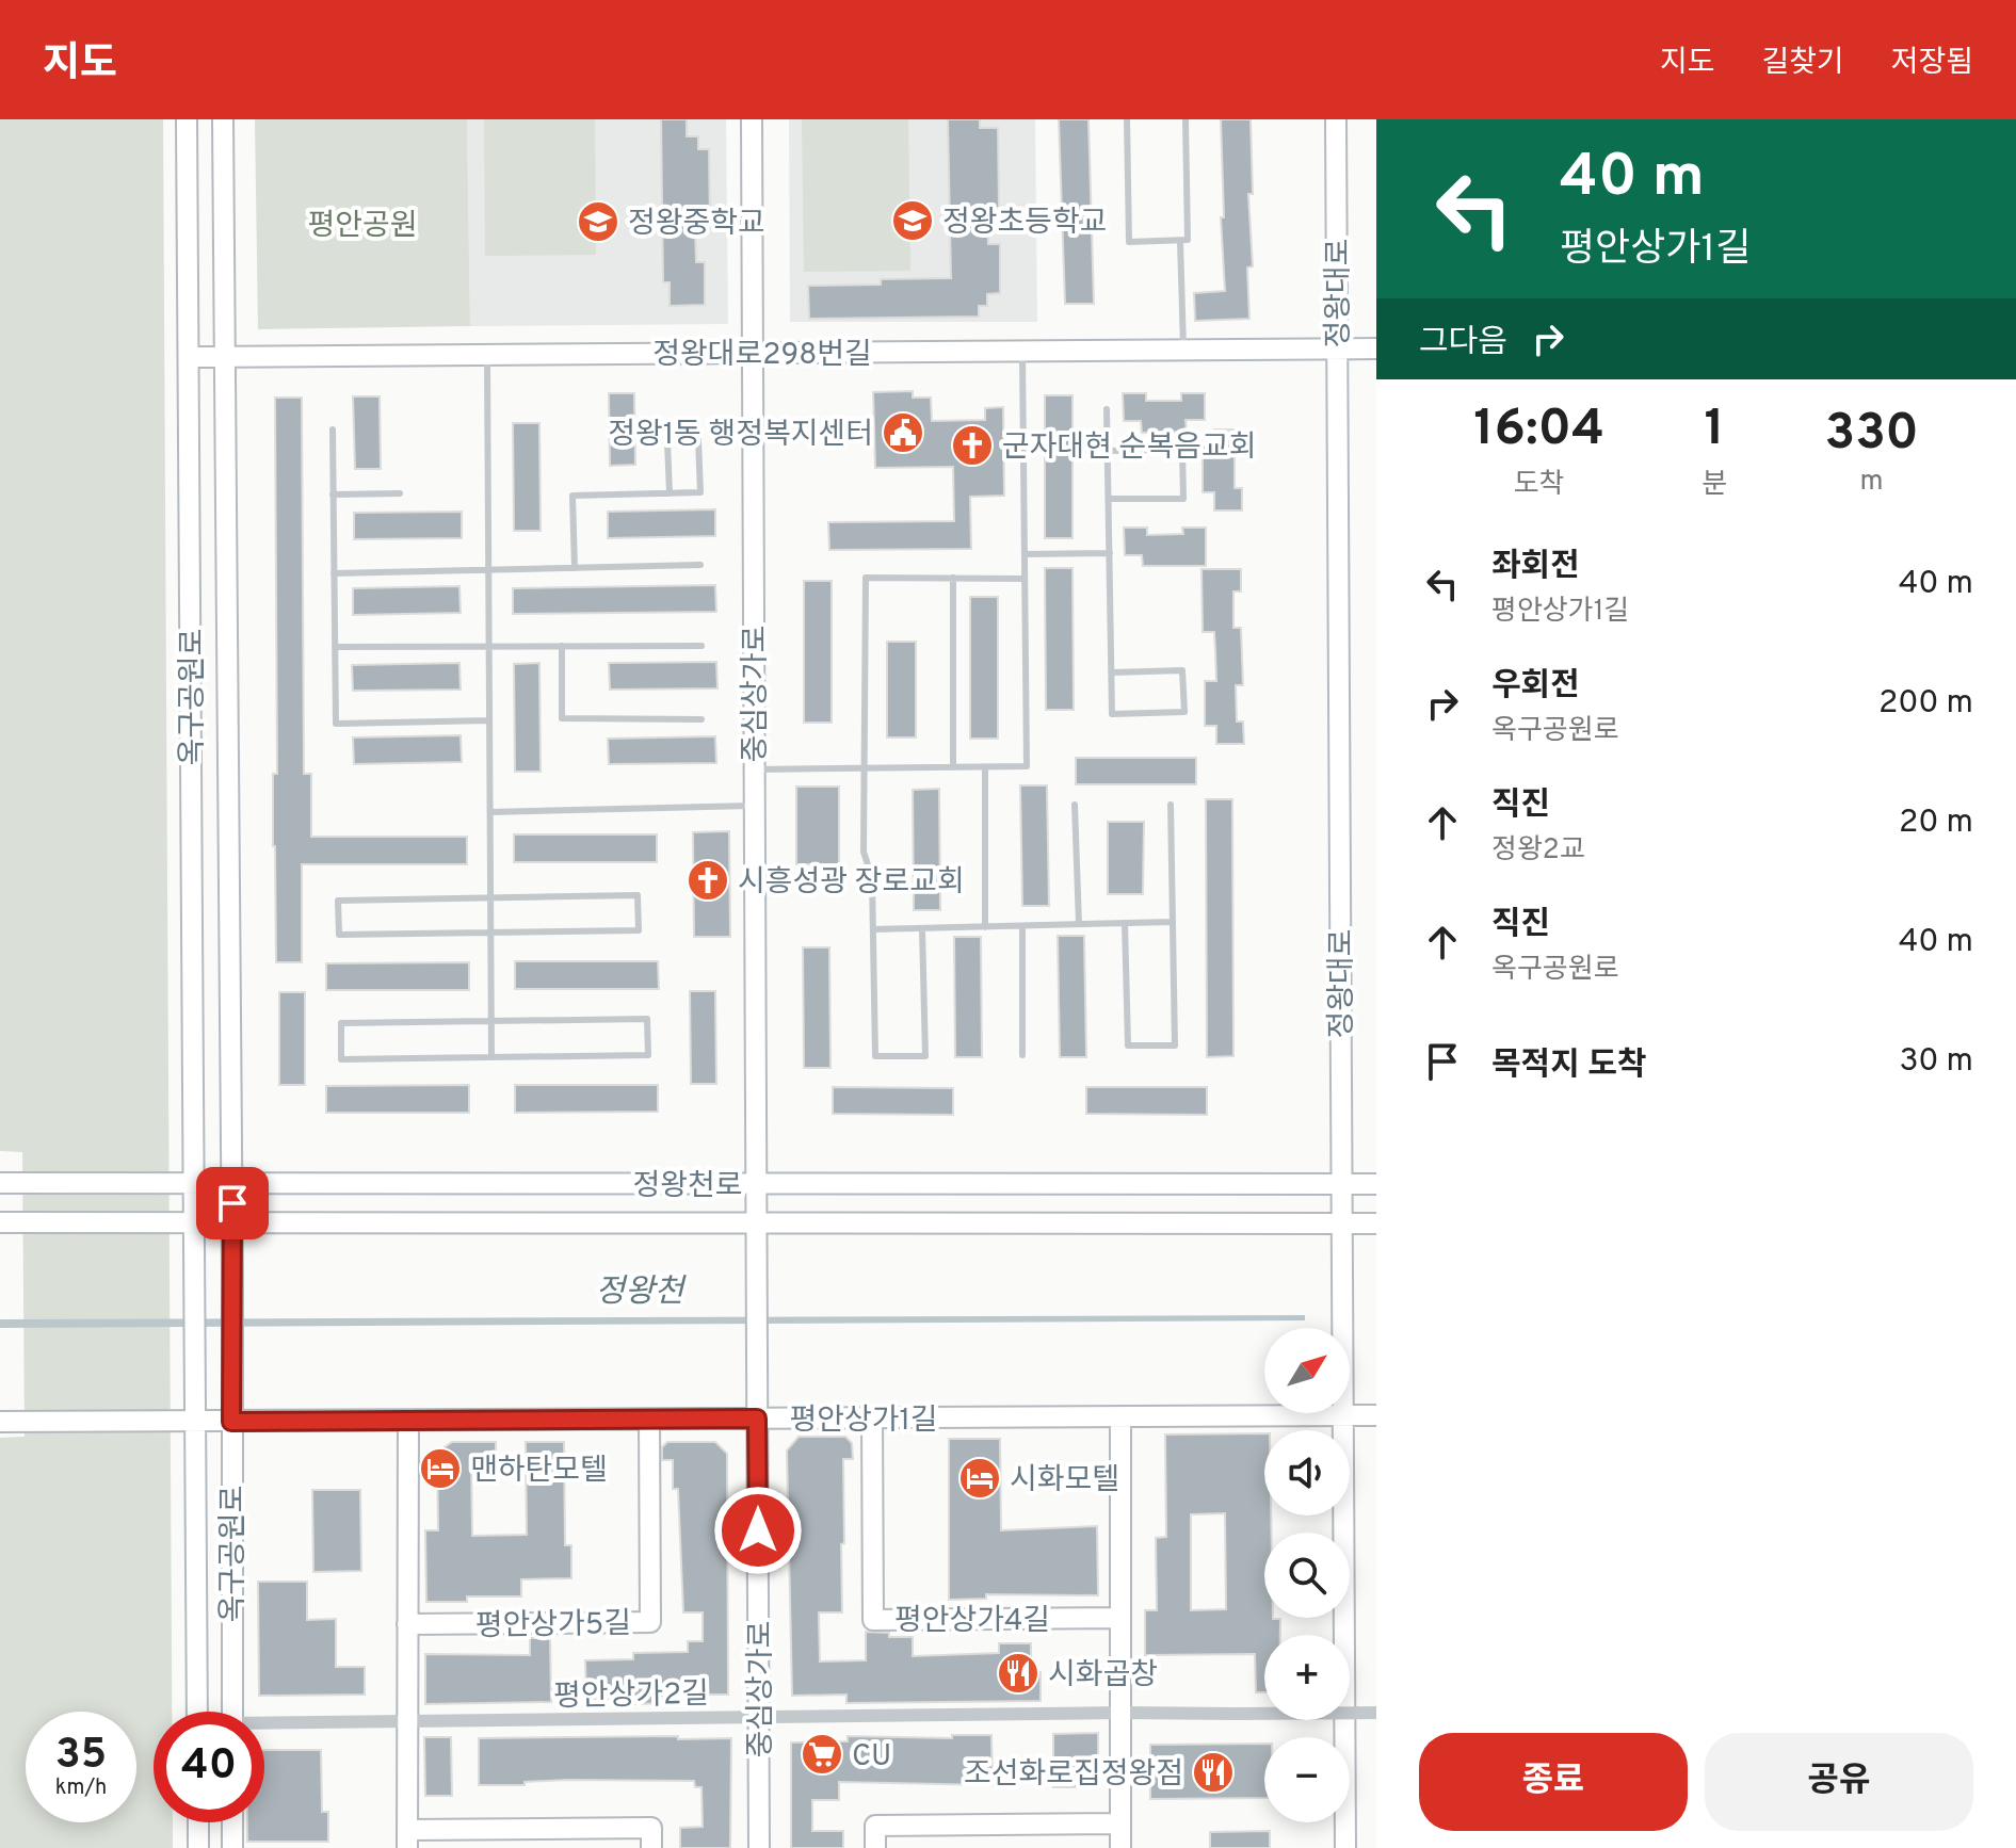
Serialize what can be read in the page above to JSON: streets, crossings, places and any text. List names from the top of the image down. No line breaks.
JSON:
{"streets":{"street":["정왕대로","정왕대로298번길","중심상가로","옥구공원로","정왕천로","평안상가1길","평안상가4길","평안상가5길","평안상가2길"]},"crossings":[["정왕대로","정왕대로298번길"],["정왕대로","정왕천로"],["정왕대로","평안상가1길"],["정왕대로298번길","중심상가로"],["정왕대로298번길","옥구공원로"],["중심상가로","정왕천로"],["중심상가로","평안상가1길"],["중심상가로","평안상가2길"],["옥구공원로","정왕천로"],["옥구공원로","평안상가1길"],["평안상가1길","평안상가4길"],["평안상가1길","평안상가5길"]],"water":["정왕천"],"parks":["평안공원"],"places":{"school or university":["정왕초등학교","정왕중학교"],"public building":["정왕1동 행정복지센터"],"church":["군자대현 순복음교회","시흥성광 장로교회"],"hotel":["맨하탄모텔","시화모텔"],"restaurant":["시화곱창","조선화로집정왕점"],"supermarket":["CU"]},"north":"top right","page":{"header":"지도","nav":["지도","길찾기","저장됨"],"turn":["40 m","평안상가1길"],"then":"그다음","eta":["16:04","도착","1","분","330","m"],"list":[{"name":"좌회전","note":"평안상가1길","value":"40 m"},{"name":"우회전","note":"옥구공원로","value":"200 m"},{"name":"직진","note":"정왕2교","value":"20 m"},{"name":"직진","note":"옥구공원로","value":"40 m"},{"name":"목적지 도착","value":"30 m"}],"map_buttons":["+","−"],"speed":"35 km/h","limit":"40","buttons":["종료","공유"]}}
